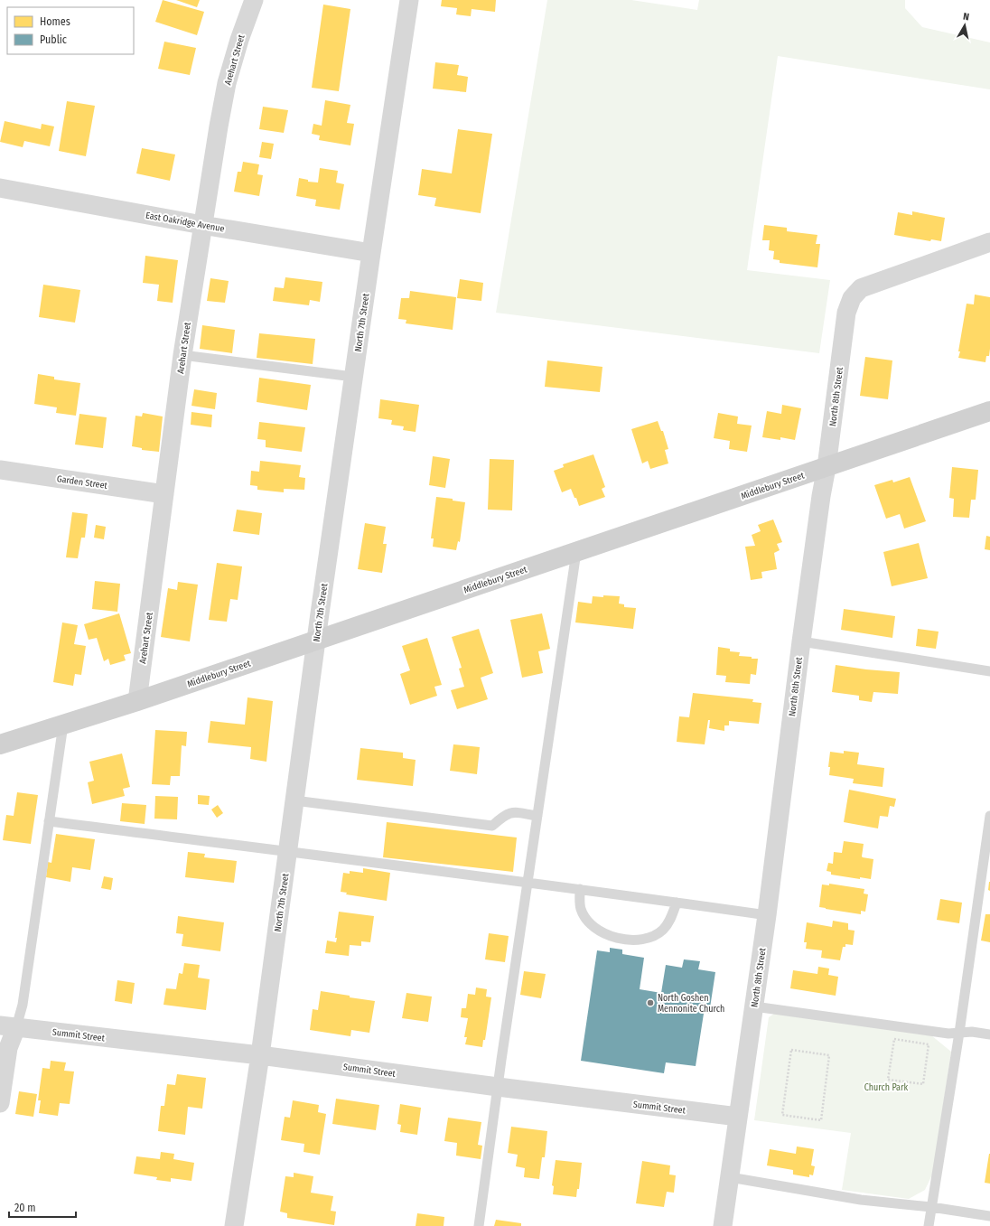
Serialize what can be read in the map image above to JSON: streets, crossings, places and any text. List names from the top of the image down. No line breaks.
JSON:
{"streets":{"main road":["Middlebury Street"],"street":["Arehart Street","East Oakridge Avenue","North 7th Street","North 8th Street","Garden Street","Summit Street"]},"crossings":[["Arehart Street","East Oakridge Avenue"],["Arehart Street","Garden Street"],["Arehart Street","Middlebury Street"],["East Oakridge Avenue","North 7th Street"],["North 7th Street","Middlebury Street"],["North 7th Street","Summit Street"],["North 8th Street","Middlebury Street"],["North 8th Street","Summit Street"]],"parks":["Church Park"],"places":["North Goshen Mennonite Church"],"legend":["Homes","Public"],"scale_bar":"20 m","north":"top"}
